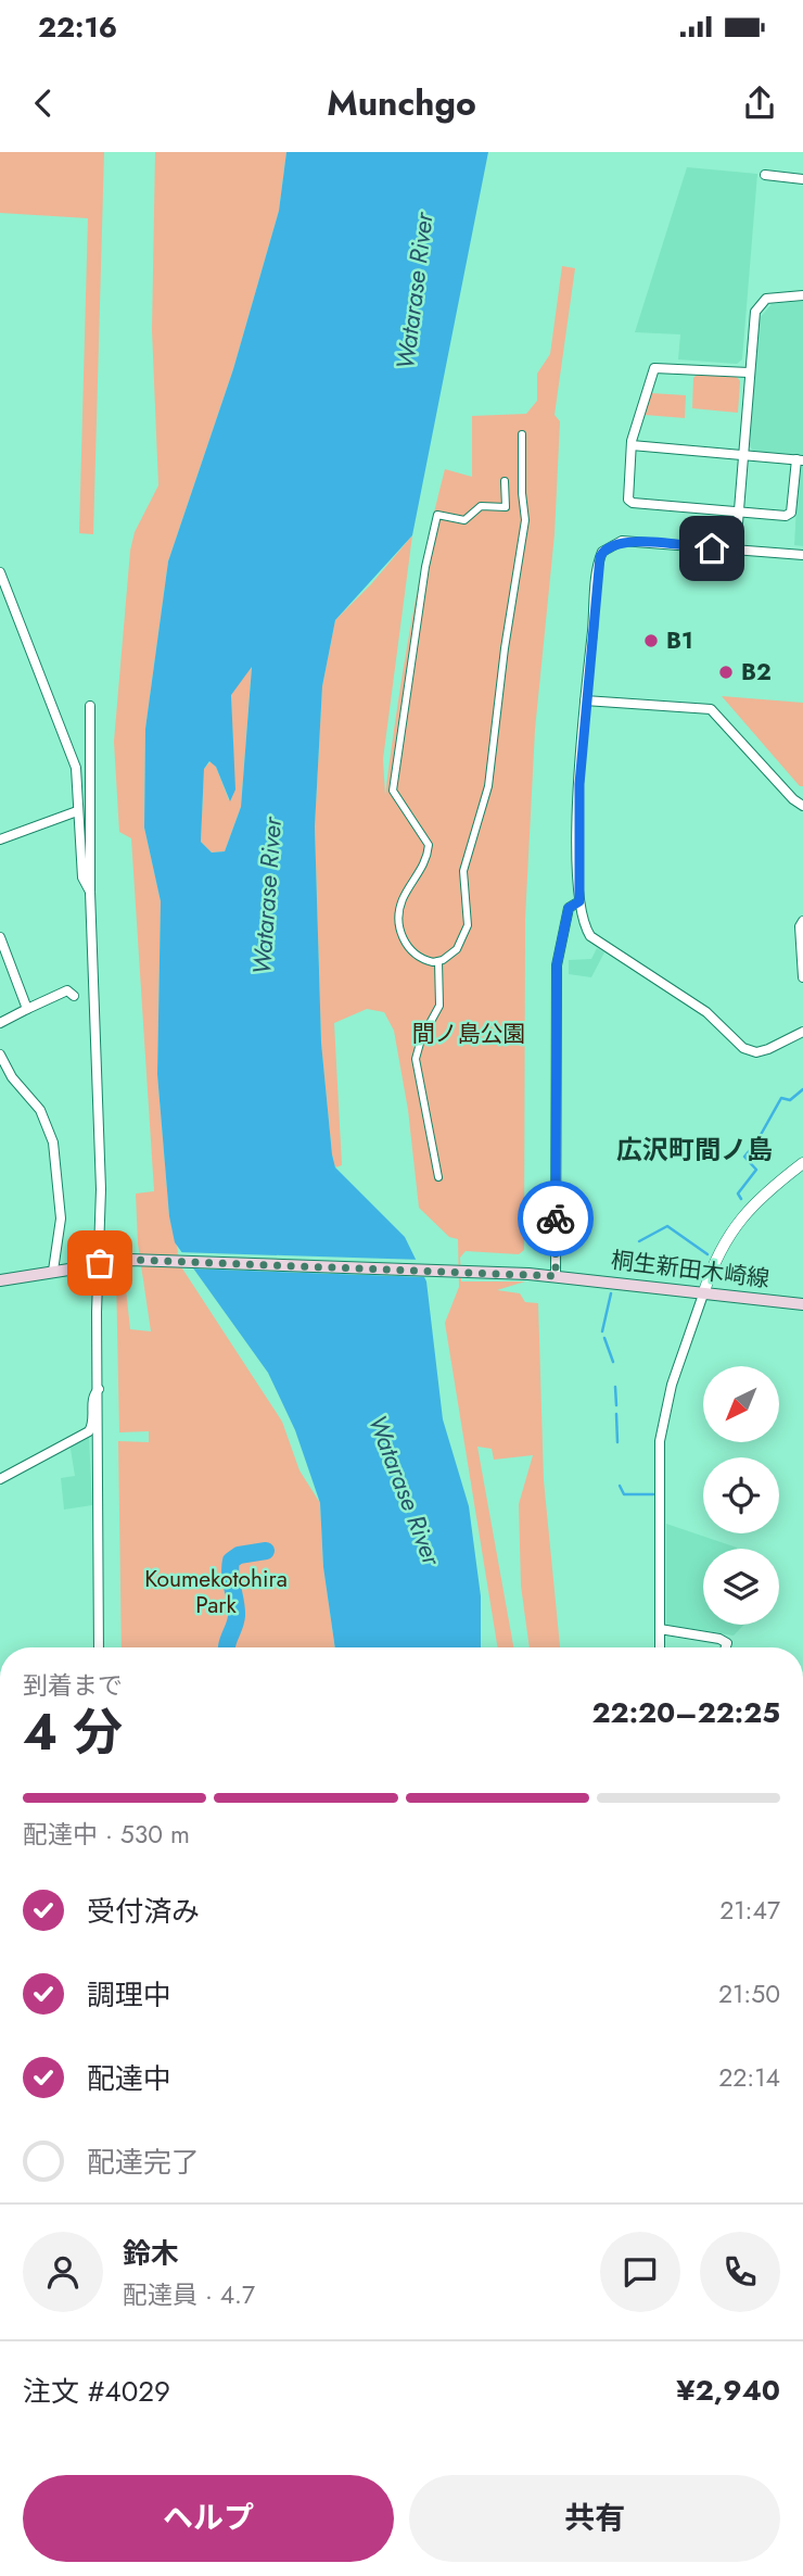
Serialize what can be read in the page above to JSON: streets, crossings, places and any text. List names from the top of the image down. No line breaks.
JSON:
{"streets":{"main road":["桐生新田木崎線"]},"districts":["広沢町間ノ島"],"water":["Watarase River"],"parks":["間ノ島公園","Koumekotohira Park"],"places":["B1","B2"],"north":"bottom left","page":{"status":"22:16","header":"Munchgo","heading":["4 分","到着まで","22:20–22:25"],"panel":["鈴木","配達員 · 4.7","注文 #4029","¥2,940"],"bar":"配達中 · 530 m","list":[["受付済み","21:47"],["調理中","21:50"],["配達中","22:14"],"配達完了"],"buttons":["ヘルプ","共有"]}}
